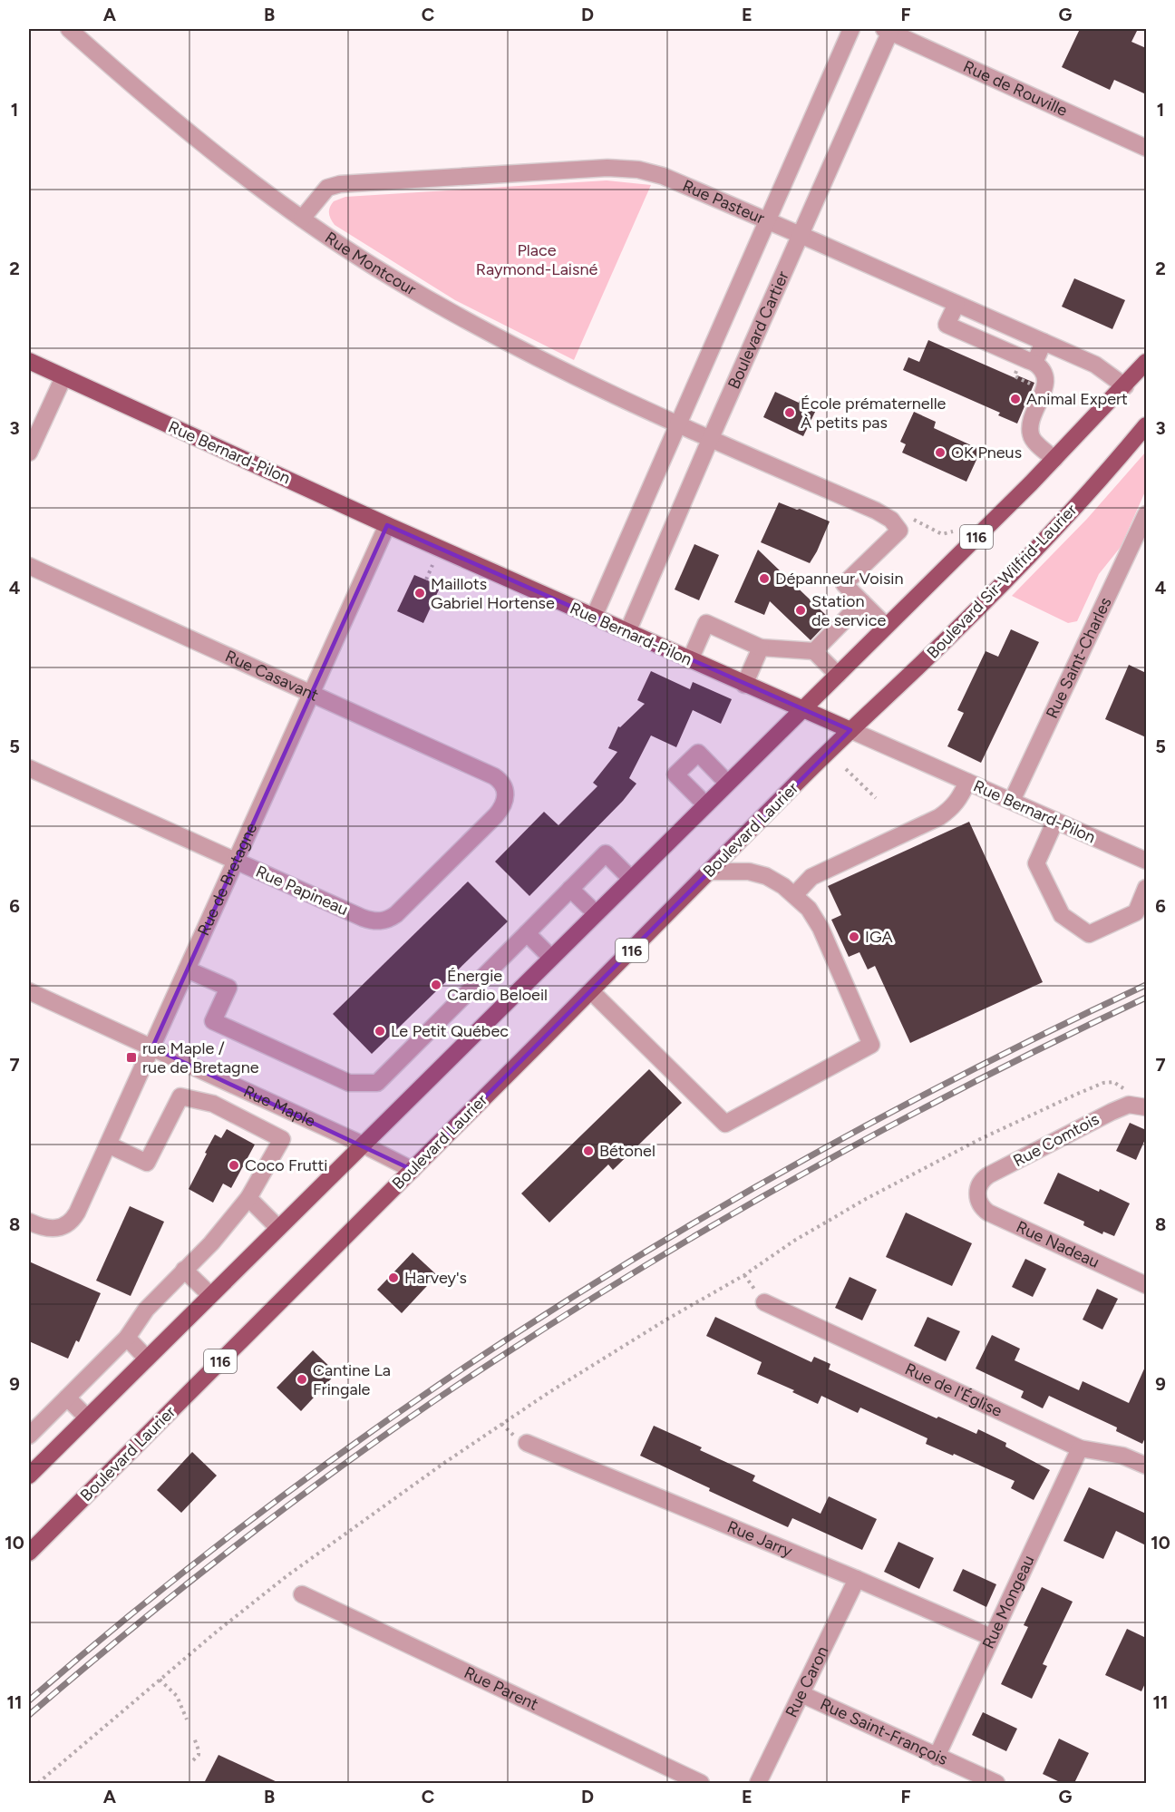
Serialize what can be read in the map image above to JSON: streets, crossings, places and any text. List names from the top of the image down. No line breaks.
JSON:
{"streets":{"main road":["Rue Bernard-Pilon","116","Boulevard Sir-Wilfrid-Laurier","Boulevard Laurier"],"street":["Rue de Rouville","Rue Pasteur","Rue Montcour","Boulevard Cartier","Rue Saint-Charles","Rue Casavant","Rue de Bretagne","Rue Papineau","Rue Maple","Rue Comtois","Rue Nadeau","Rue de l'Église","Rue Jarry","Rue Mongeau","Rue Caron","Rue Parent","Rue Saint-François"]},"crossings":[["Rue de Rouville","Boulevard Cartier"],["Rue Pasteur","Rue Montcour"],["Rue Pasteur","Boulevard Cartier"],["Rue Pasteur","116"],["Rue Montcour","Boulevard Cartier"],["Boulevard Cartier","Rue Bernard-Pilon"],["Rue Bernard-Pilon","116"],["Rue Bernard-Pilon","Boulevard Sir-Wilfrid-Laurier"],["Rue Bernard-Pilon","Rue Saint-Charles"],["Rue Bernard-Pilon","Boulevard Laurier"],["Rue Bernard-Pilon","Rue de Bretagne"],["116","Rue Maple"],["Boulevard Sir-Wilfrid-Laurier","Boulevard Laurier"],["Rue Casavant","Rue de Bretagne"],["Rue Casavant","Rue Papineau"],["Boulevard Laurier","Rue Maple"],["Rue de Bretagne","Rue Papineau"],["Rue de Bretagne","Rue Maple"],["Rue Comtois","Rue Nadeau"],["Rue de l'Église","Rue Mongeau"],["Rue Jarry","Rue Mongeau"],["Rue Jarry","Rue Caron"],["Rue Mongeau","Rue Saint-François"],["Rue Caron","Rue Saint-François"]],"parks":["Place Raymond-Laisné"],"places":{"other":["Animal Expert","École prématernelle À petits pas","OK Pneus","Dépanneur Voisin","Maillots Gabriel Hortense","Station de service","IGA","Énergie Cardio Beloeil","Le Petit Québec","Bétonel","Coco Frutti","Harvey's","Cantine La Fringale"],"transit":["rue Maple / rue de Bretagne"]},"grid":{"columns":["A","B","C","D","E","F","G"],"rows":["1","2","3","4","5","6","7","8","9","10","11"]}}
